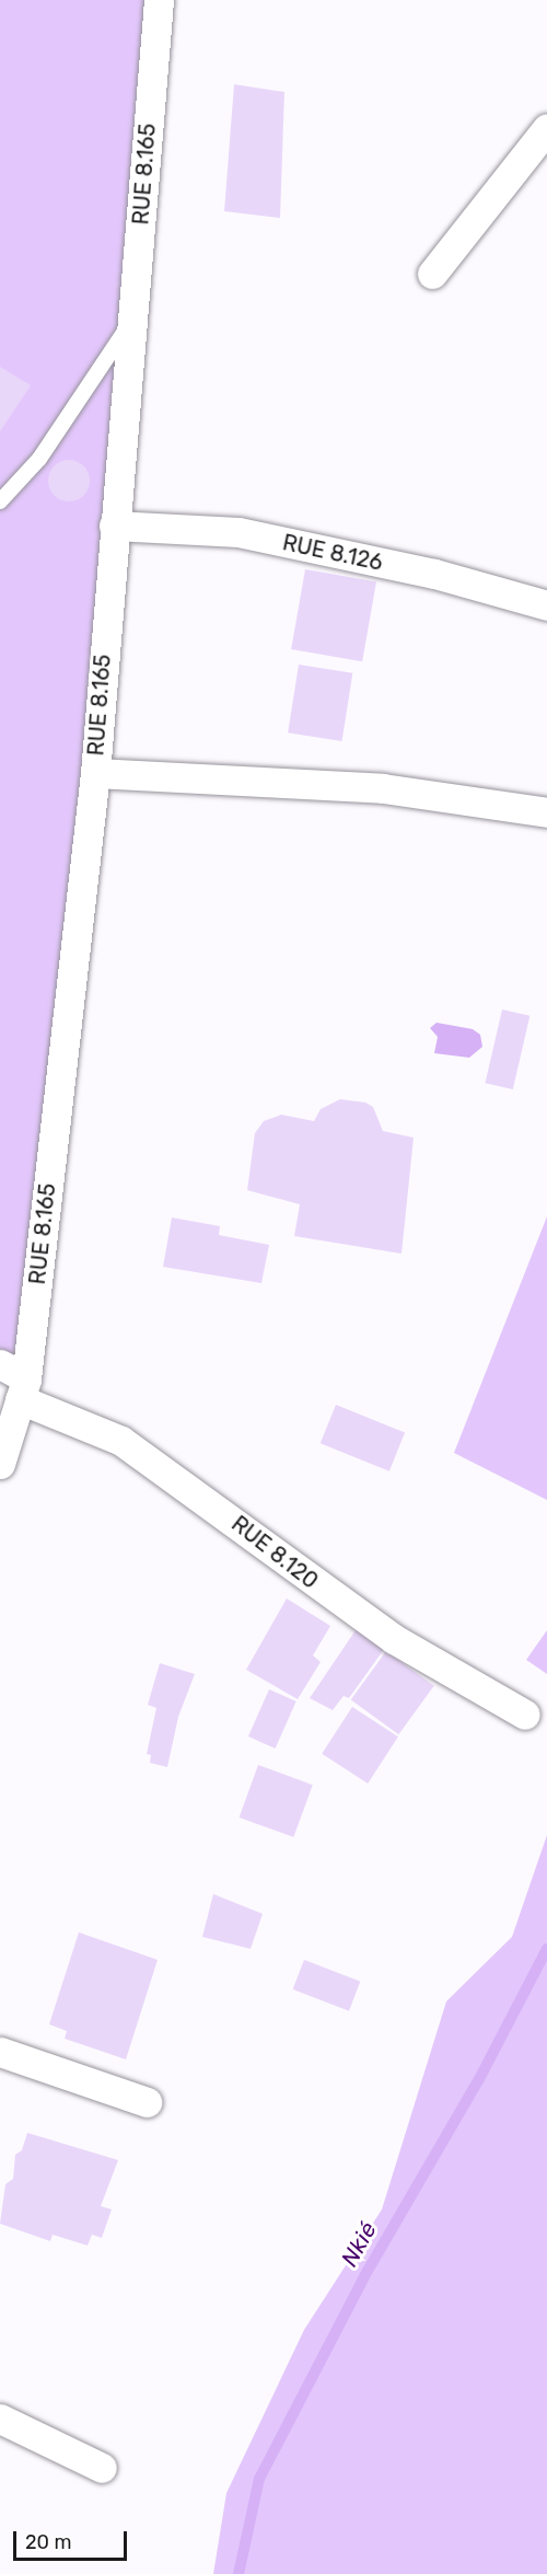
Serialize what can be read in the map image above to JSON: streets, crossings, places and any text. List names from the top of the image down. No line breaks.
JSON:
{"streets":{"street":["RUE 8.165","RUE 8.126","RUE 8.120"]},"crossings":[["RUE 8.165","RUE 8.126"],["RUE 8.165","RUE 8.120"]],"water":["Nkié"],"scale_bar":"20 m"}
